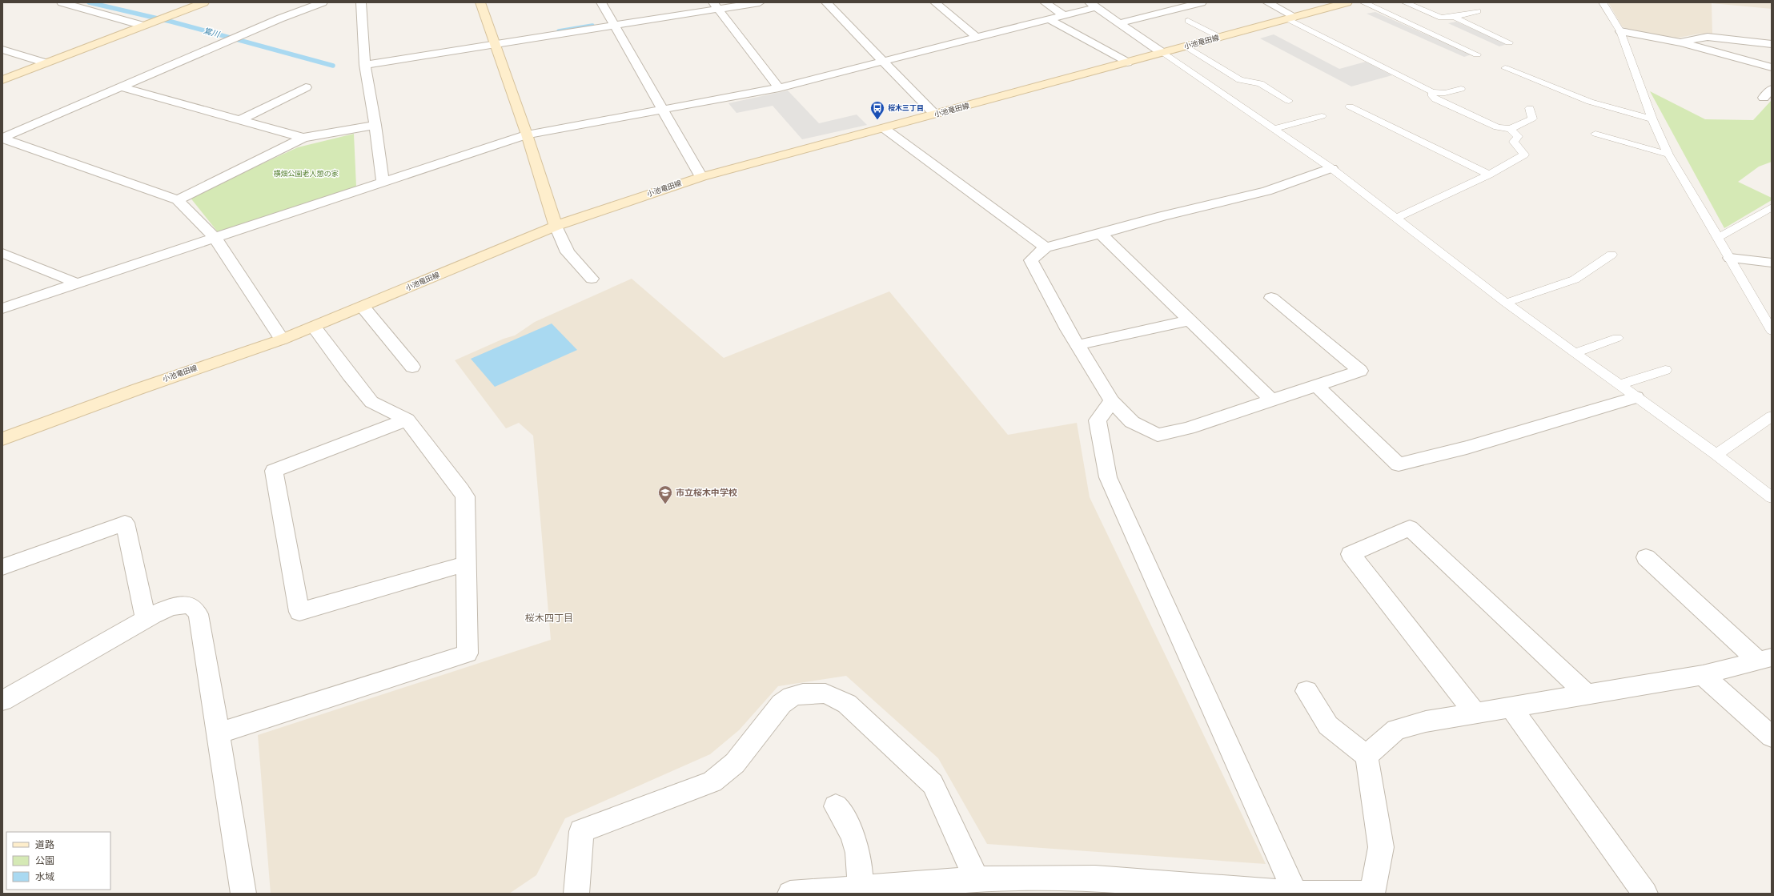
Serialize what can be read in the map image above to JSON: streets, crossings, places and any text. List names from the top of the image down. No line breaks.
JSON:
{"streets":{"main road":["小池竜田線"]},"districts":["桜木四丁目"],"water":["鴬川"],"parks":["横畑公園老人憩の家"],"places":{"bus stop":["桜木三丁目"],"school or university":["市立桜木中学校"]},"legend":["道路","公園","水域"]}
